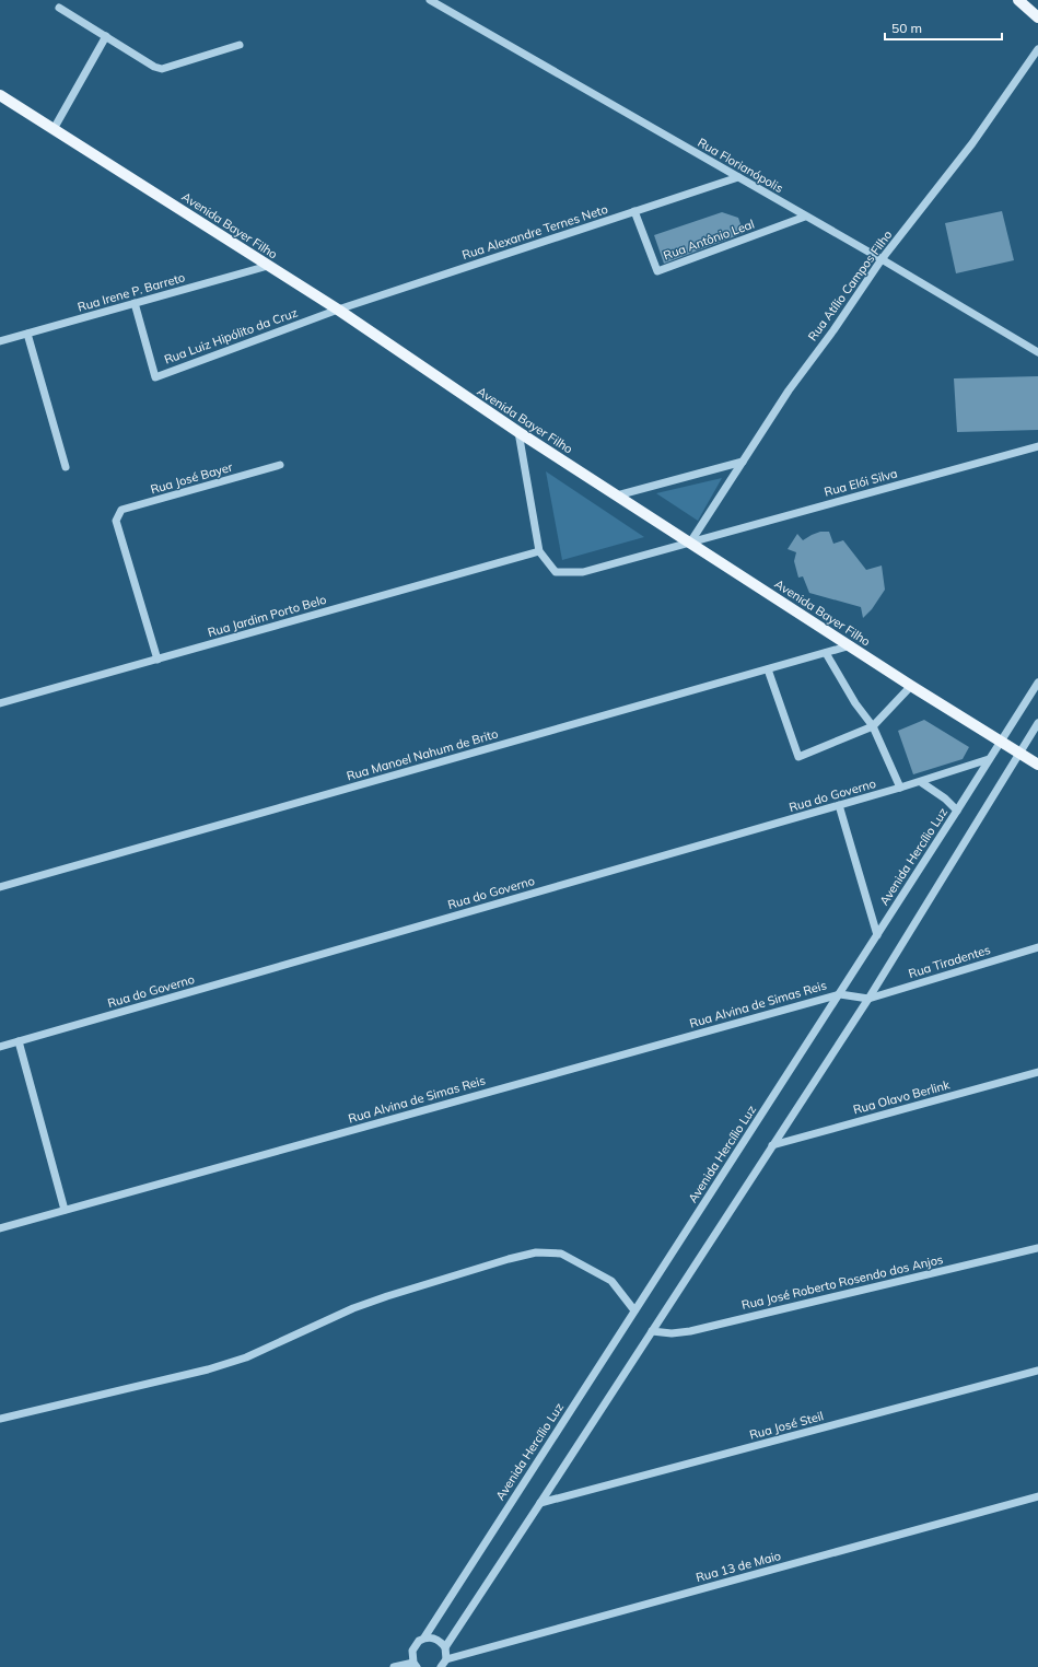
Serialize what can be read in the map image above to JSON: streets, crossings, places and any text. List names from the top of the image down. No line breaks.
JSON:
{"streets":{"main road":["Avenida Bayer Filho"],"street":["Rua Florianópolis","Rua Alexandre Ternes Neto","Rua Antônio Leal","Rua Atílio Campos Filho","Rua Irene P. Barreto","Rua Luiz Hipólito da Cruz","Rua José Bayer","Rua Elói Silva","Rua Jardim Porto Belo","Rua Manoel Nahum de Brito","Rua do Governo","Avenida Hercílio Luz","Rua Tiradentes","Rua Alvina de Simas Reis","Rua Olavo Berlink","Rua José Roberto Rosendo dos Anjos","Rua José Steil","Rua 13 de Maio"]},"crossings":[["Rua Florianópolis","Rua Alexandre Ternes Neto"],["Rua Florianópolis","Rua Antônio Leal"],["Rua Florianópolis","Rua Atílio Campos Filho"],["Avenida Bayer Filho","Rua Alexandre Ternes Neto"],["Avenida Bayer Filho","Rua Atílio Campos Filho"],["Avenida Bayer Filho","Rua Irene P. Barreto"],["Avenida Bayer Filho","Rua Luiz Hipólito da Cruz"],["Avenida Bayer Filho","Rua Elói Silva"],["Avenida Bayer Filho","Rua Manoel Nahum de Brito"],["Avenida Bayer Filho","Avenida Hercílio Luz"],["Rua Alexandre Ternes Neto","Rua Antônio Leal"],["Rua Alexandre Ternes Neto","Rua Luiz Hipólito da Cruz"],["Rua Atílio Campos Filho","Rua Elói Silva"],["Rua Irene P. Barreto","Rua Luiz Hipólito da Cruz"],["Rua José Bayer","Rua Jardim Porto Belo"],["Rua Elói Silva","Rua Jardim Porto Belo"],["Rua do Governo","Avenida Hercílio Luz"],["Avenida Hercílio Luz","Rua Alvina de Simas Reis"]],"scale_bar":"50 m"}
